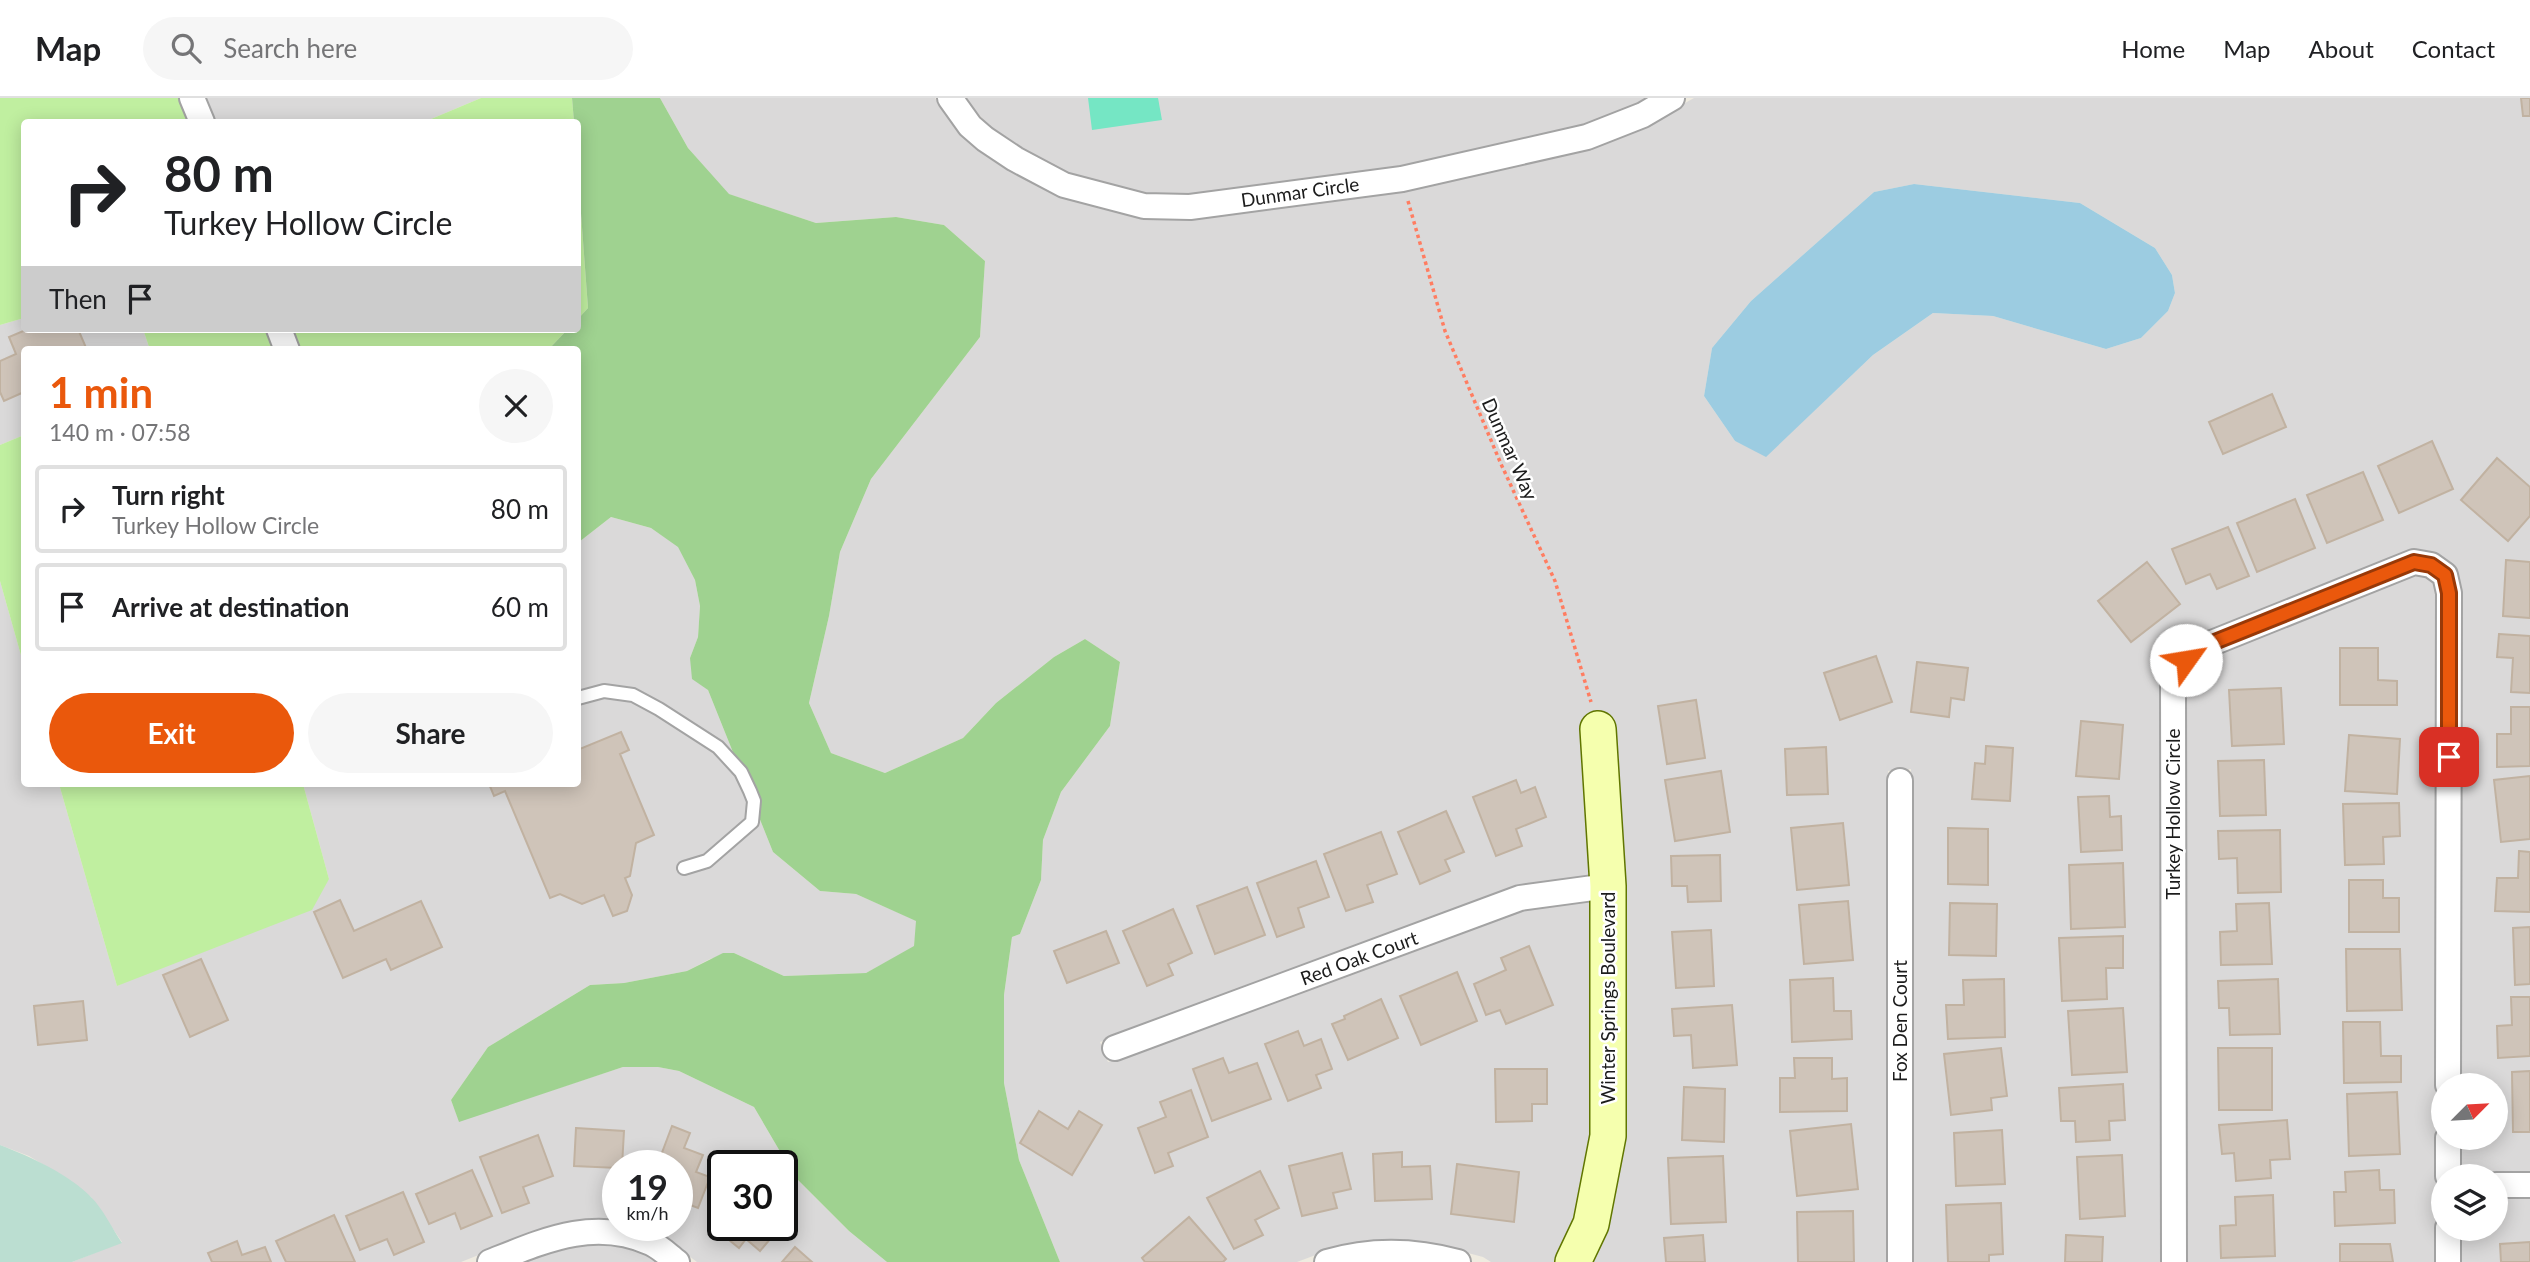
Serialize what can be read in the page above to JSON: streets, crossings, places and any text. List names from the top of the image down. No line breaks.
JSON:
{"streets":{"street":["Dunmar Circle","Turkey Hollow Circle","Red Oak Court","Winter Springs Boulevard","Fox Den Court"],"path":["Dunmar Way"]},"crossings":[["Dunmar Circle","Dunmar Way"],["Dunmar Way","Winter Springs Boulevard"],["Red Oak Court","Winter Springs Boulevard"]],"north":"top right","page":{"header":"Map","search":"Search here","nav":["Home","Map","About","Contact"],"turn":["80 m","Turkey Hollow Circle"],"then":"Then","heading":["1 min","140 m · 07:58"],"list":[{"name":"Turn right","note":"Turkey Hollow Circle","value":"80 m"},{"name":"Arrive at destination","value":"60 m"}],"buttons":["Exit","Share"],"speed":"19 km/h","limit":"30"}}
